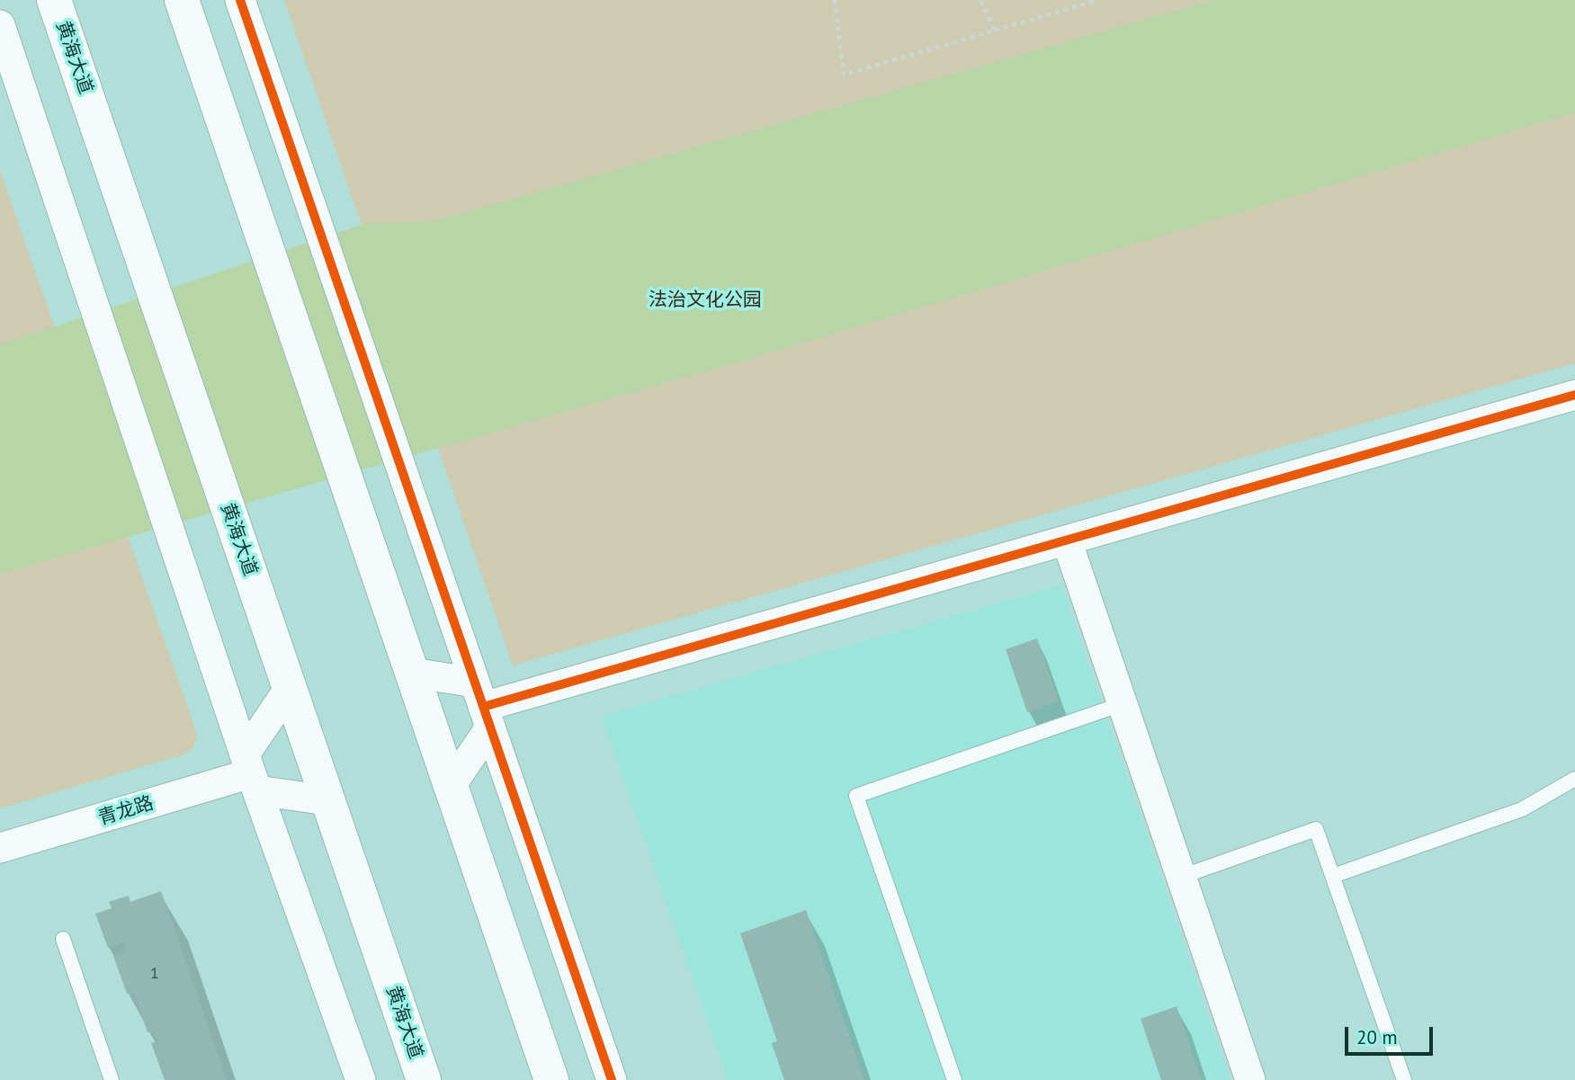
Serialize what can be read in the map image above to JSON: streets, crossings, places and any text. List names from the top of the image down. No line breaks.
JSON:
{"streets":{"main road":["黄海大道"],"street":["青龙路"]},"parks":["法治文化公园"],"house_numbers":["1"],"scale_bar":"20 m"}
